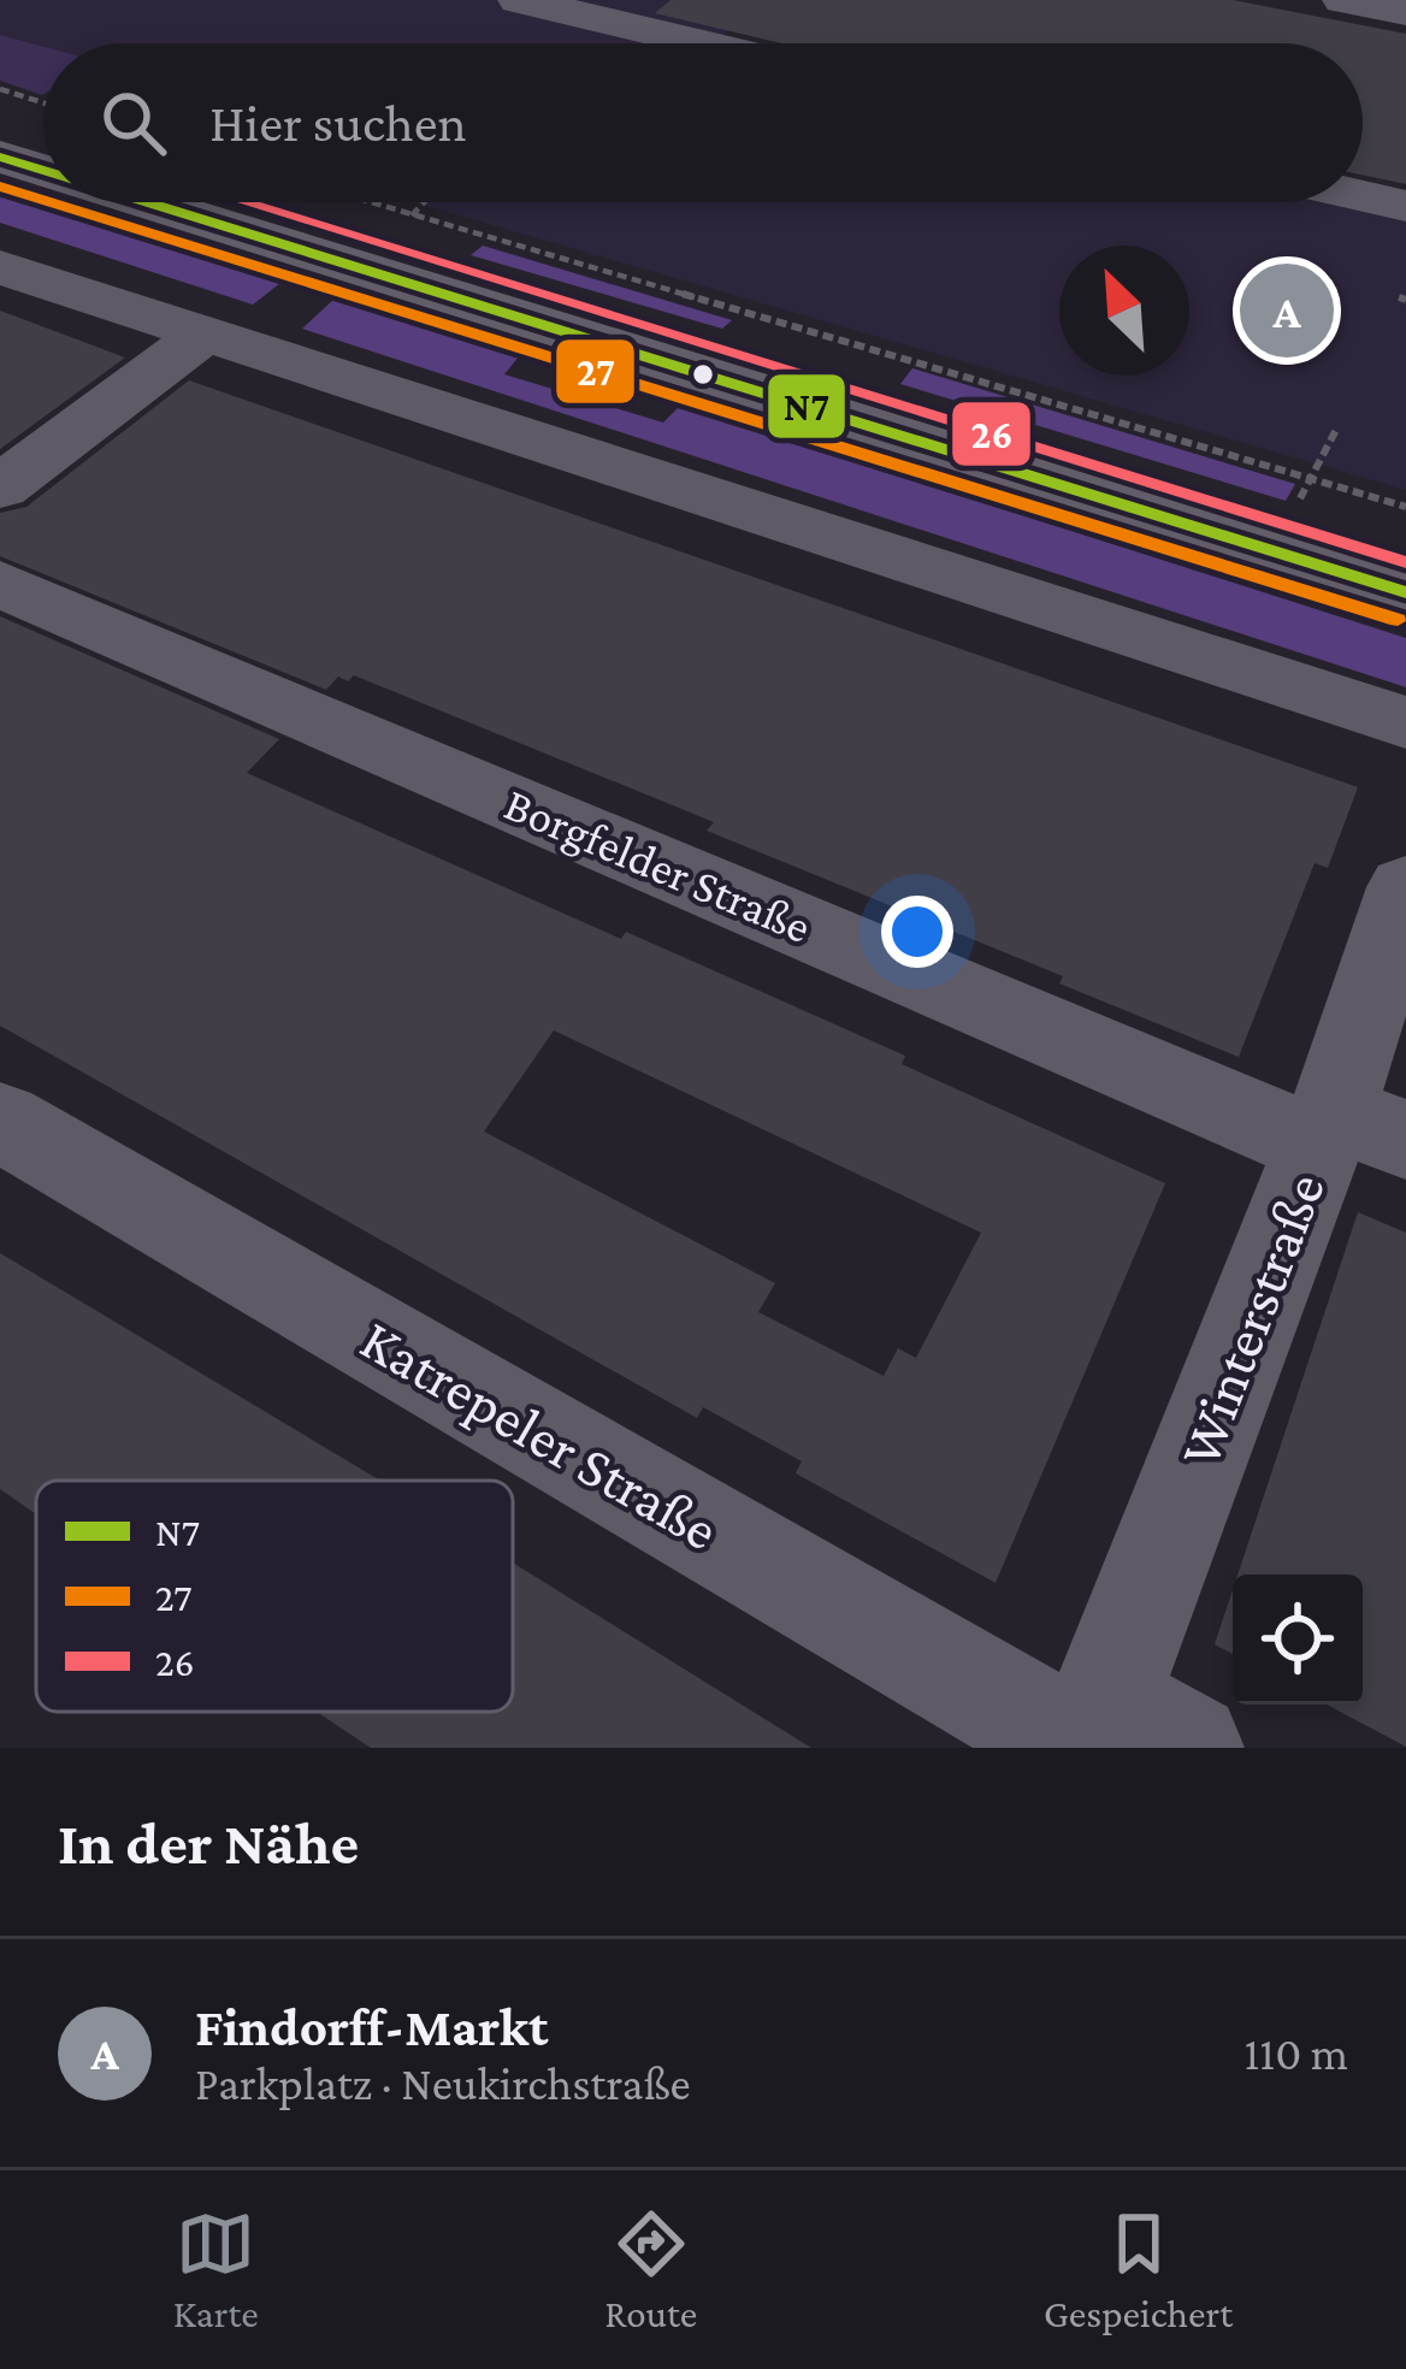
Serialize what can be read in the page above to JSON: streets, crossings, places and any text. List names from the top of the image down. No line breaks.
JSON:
{"streets":{"street":["Borgfelder Straße","Winterstraße","Katrepeler Straße"]},"crossings":[["Borgfelder Straße","Winterstraße"],["Winterstraße","Katrepeler Straße"]],"lines":["transit line N7","transit line 27","transit line 26"],"legend":["N7","27","26"],"north":"top left","page":{"search":"Hier suchen","pins":"A","heading":"In der Nähe","list":[{"mark":"A","name":"Findorff-Markt","note":"Parkplatz · Neukirchstraße","value":"110 m"}],"nav":["Karte","Route","Gespeichert"]}}
